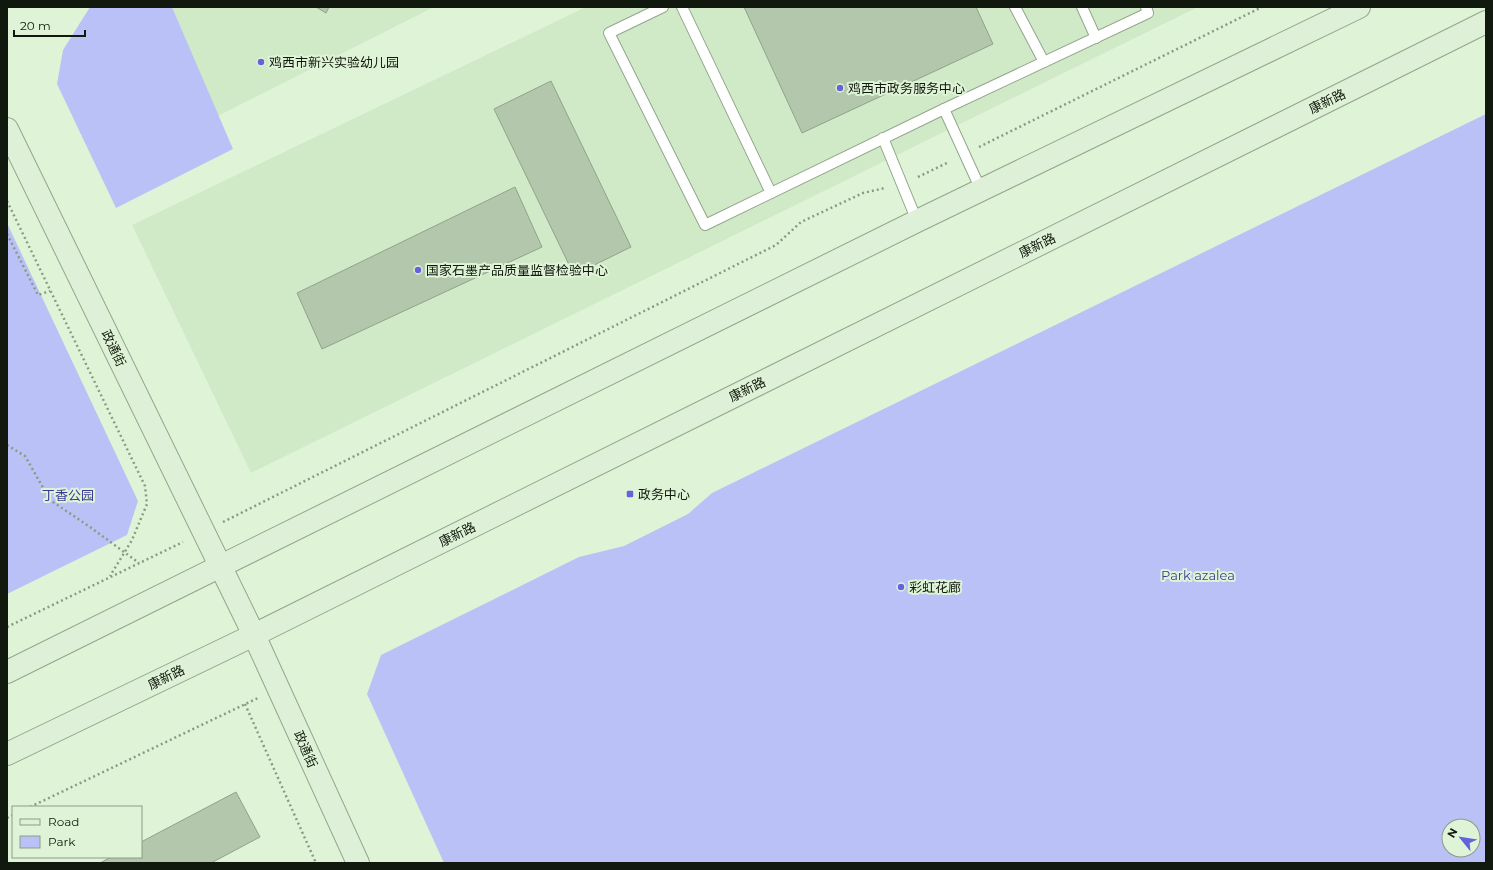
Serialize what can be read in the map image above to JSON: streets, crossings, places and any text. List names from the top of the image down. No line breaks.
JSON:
{"streets":{"main road":["康新路","政通街"]},"crossings":[["康新路","政通街"]],"parks":["丁香公园","Park azalea"],"places":{"other":["鸡西市新兴实验幼儿园","鸡西市政务服务中心","国家石墨产品质量监督检验中心","彩虹花廊"],"transit":["政务中心"]},"legend":["Road","Park"],"scale_bar":"20 m","north":"top left"}
